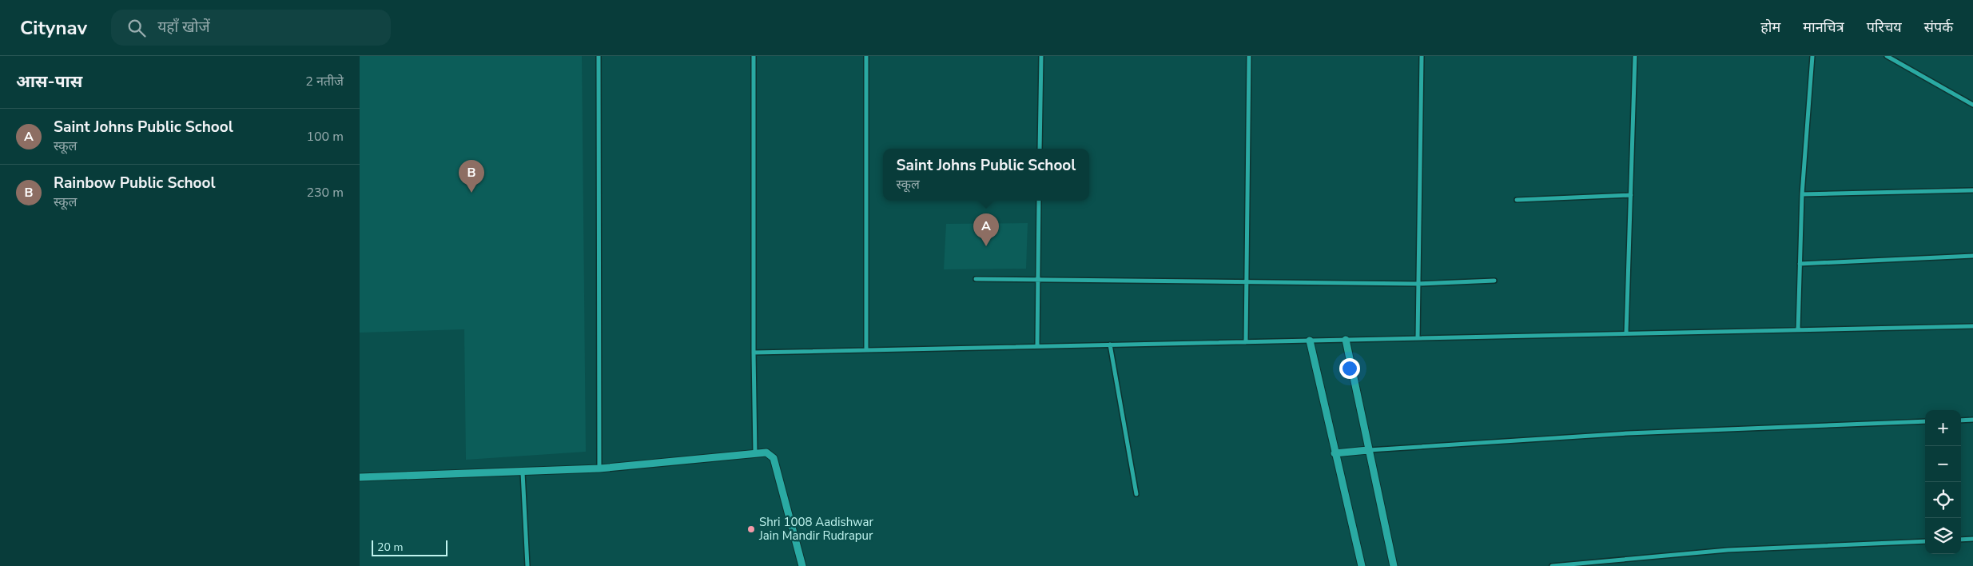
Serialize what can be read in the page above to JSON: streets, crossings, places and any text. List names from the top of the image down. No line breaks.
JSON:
{"places":["Shri 1008 Aadishwar Jain Mandir Rudrapur"],"scale_bar":"20 m","page":{"header":"Citynav","search":"यहाँ खोजें","nav":["होम","मानचित्र","परिचय","संपर्क"],"heading":["आस-पास","2 नतीजे"],"list":[{"mark":"A","name":"Saint Johns Public School","note":"स्कूल","value":"100 m"},{"mark":"B","name":"Rainbow Public School","note":"स्कूल","value":"230 m"}],"popup":["Saint Johns Public School","स्कूल"],"pins":["B","A"],"map_buttons":["+","−"],"scale":"20 m"}}
